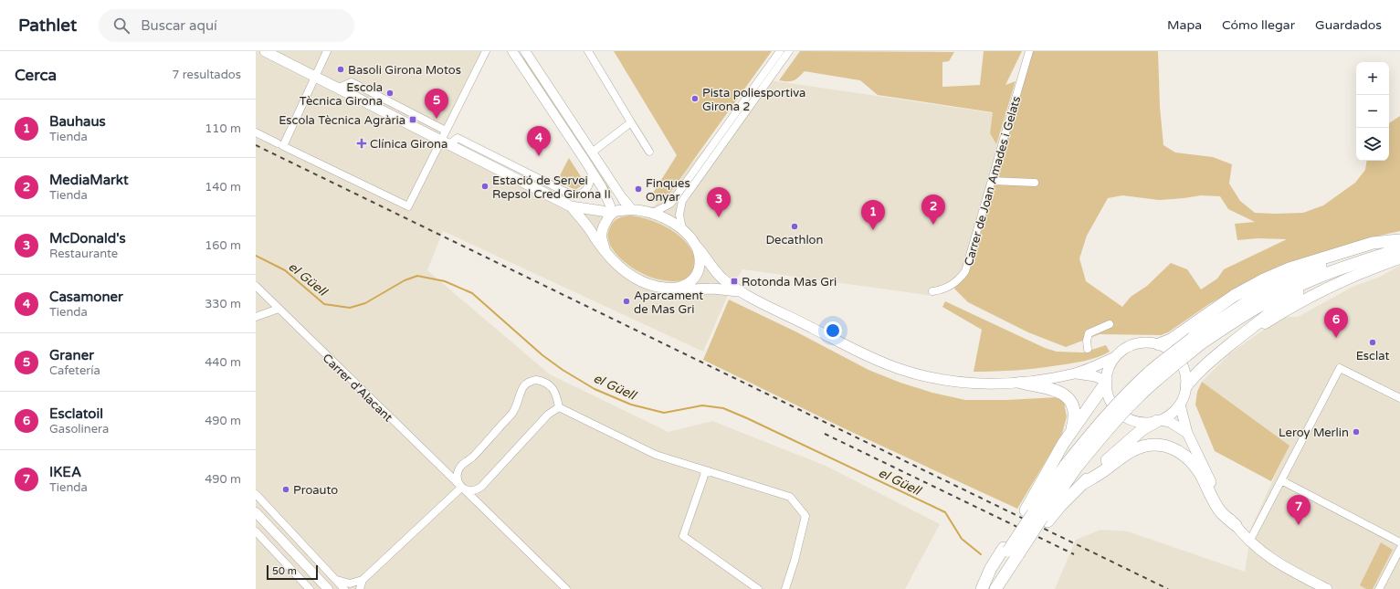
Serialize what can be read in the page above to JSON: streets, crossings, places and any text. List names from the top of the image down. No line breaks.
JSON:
{"streets":{"street":["Carrer de Joan Amades i Gelats","Carrer d'Alacant"]},"water":["el Güell"],"places":{"other":["Basoli Girona Motos","Escola Tècnica Girona","Pista poliesportiva Girona 2","Estació de Servei Repsol Cred Girona II","Finques Onyar","Decathlon","Aparcament de Mas Gri","Esclat","Leroy Merlin","Proauto"],"transit":["Escola Tècnica Agrària","Rotonda Mas Gri"],"health":["Clínica Girona"]},"scale_bar":"50 m","page":{"header":"Pathlet","search":"Buscar aquí","nav":["Mapa","Cómo llegar","Guardados"],"heading":["Cerca","7 resultados"],"map_buttons":["+","−"],"pins":["5","4","3","2","1","6","7"],"list":[{"mark":"1","name":"Bauhaus","note":"Tienda","value":"110 m"},{"mark":"2","name":"MediaMarkt","note":"Tienda","value":"140 m"},{"mark":"3","name":"McDonald's","note":"Restaurante","value":"160 m"},{"mark":"4","name":"Casamoner","note":"Tienda","value":"330 m"},{"mark":"5","name":"Graner","note":"Cafetería","value":"440 m"},{"mark":"6","name":"Esclatoil","note":"Gasolinera","value":"490 m"},{"mark":"7","name":"IKEA","note":"Tienda","value":"490 m"}],"scale":"50 m"}}
